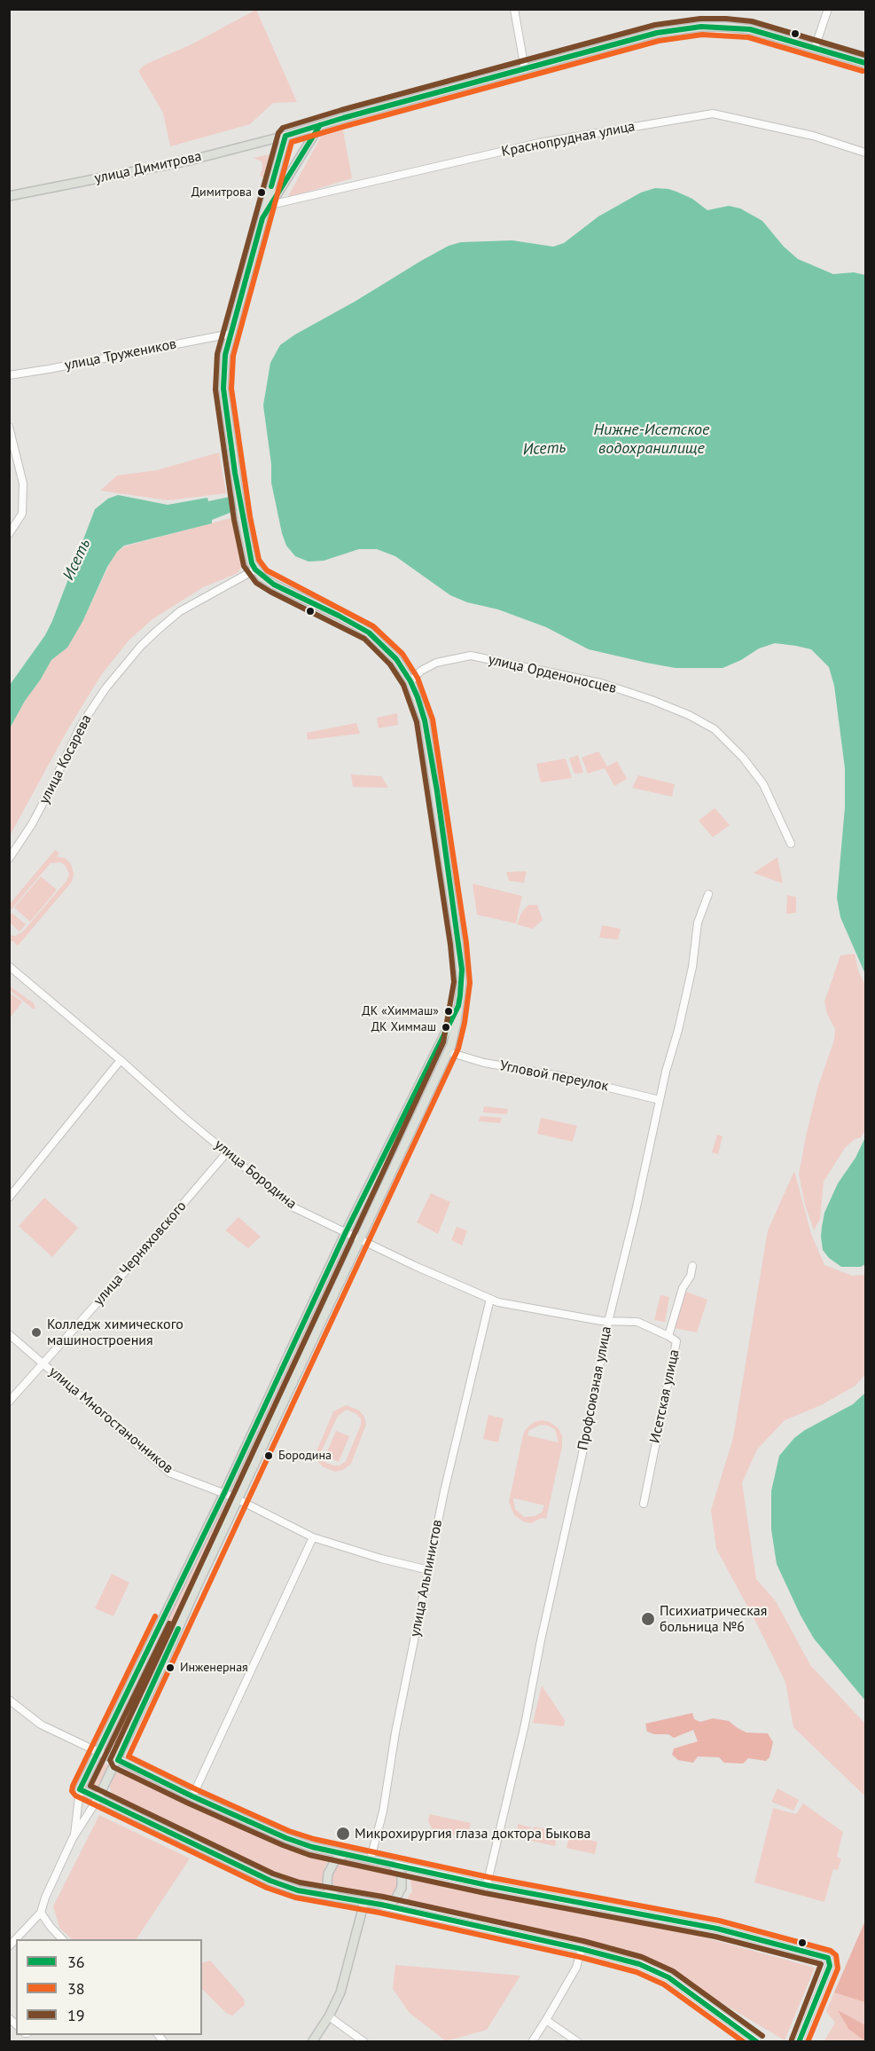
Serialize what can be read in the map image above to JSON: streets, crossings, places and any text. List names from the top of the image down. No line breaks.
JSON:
{"streets":{"main road":["улица Димитрова"],"street":["Краснопрудная улица","улица Тружеников","улица Орденоносцев","улица Косарева","Угловой переулок","улица Бородина","улица Черняховского","Профсоюзная улица","Исетская улица","улица Многостаночников","улица Альпинистов"]},"crossings":[["Угловой переулок","Профсоюзная улица"],["улица Бородина","улица Черняховского"],["улица Бородина","Профсоюзная улица"],["улица Бородина","Исетская улица"],["улица Бородина","улица Альпинистов"],["улица Черняховского","улица Многостаночников"],["улица Многостаночников","улица Альпинистов"]],"water":["Нижне-Исетское водохранилище","Исеть"],"places":["Димитрова","ДК «Химмаш»","ДК Химмаш","Колледж химического машиностроения","Бородина","Психиатрическая больница №6","Инженерная","Микрохирургия глаза доктора Быкова"],"lines":["transit line 19","transit line 36","transit line 38"],"legend":["36","38","19"]}
